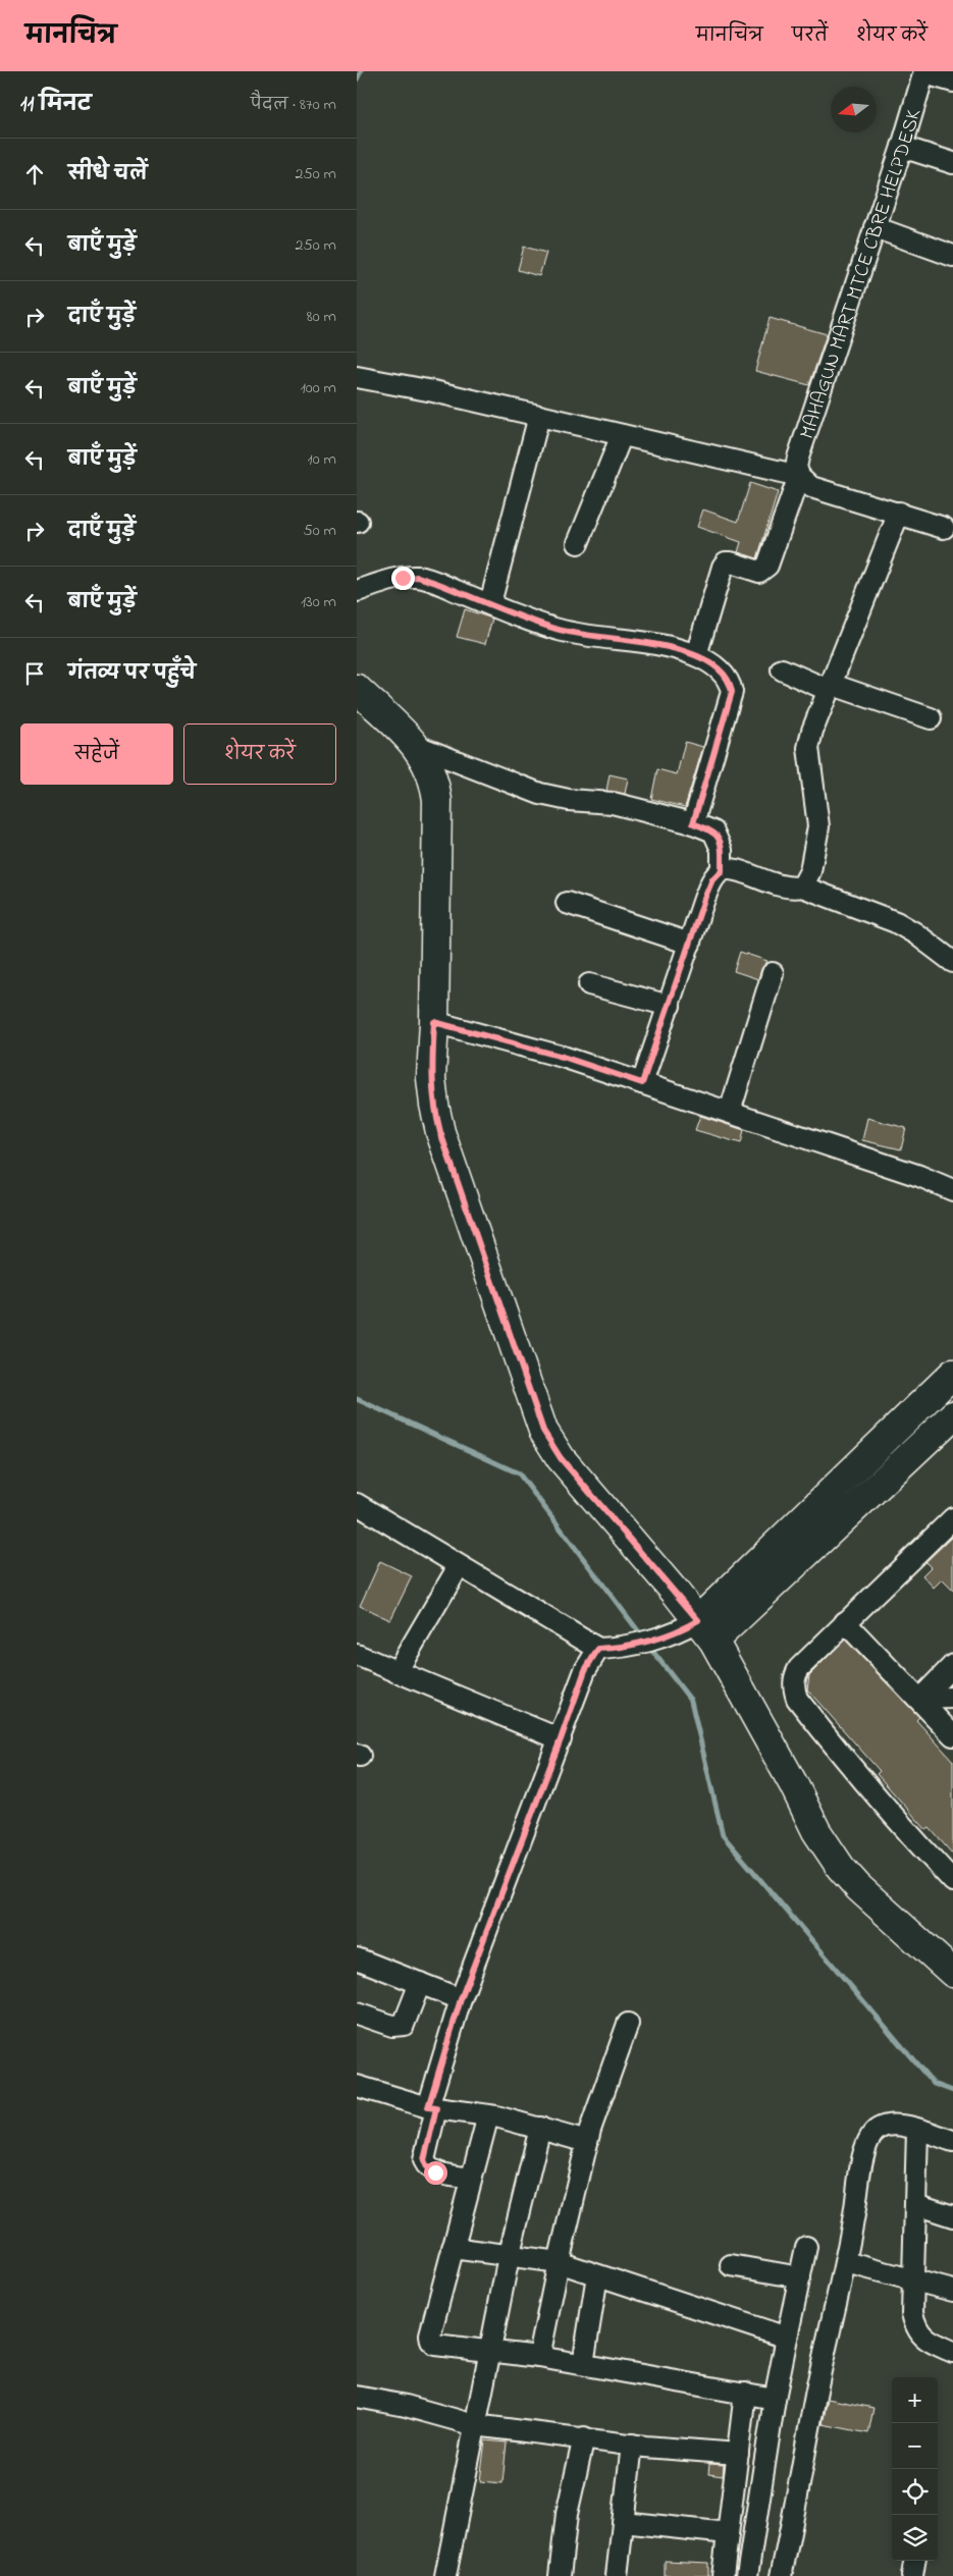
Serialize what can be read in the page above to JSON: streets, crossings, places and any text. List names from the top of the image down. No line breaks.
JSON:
{"streets":{"street":["MAHAGUN MART MTCE CBRE HELPDESK"]},"north":"left","page":{"header":"मानचित्र","nav":["मानचित्र","परतें","शेयर करें"],"heading":["11 मिनट","पैदल · 870 m"],"list":[["सीधे चलें","250 m"],["बाएँ मुड़ें","250 m"],["दाएँ मुड़ें","80 m"],["बाएँ मुड़ें","100 m"],["बाएँ मुड़ें","10 m"],["दाएँ मुड़ें","50 m"],["बाएँ मुड़ें","130 m"],"गंतव्य पर पहुँचे"],"buttons":["सहेजें","शेयर करें"],"map_buttons":["+","−"]}}
